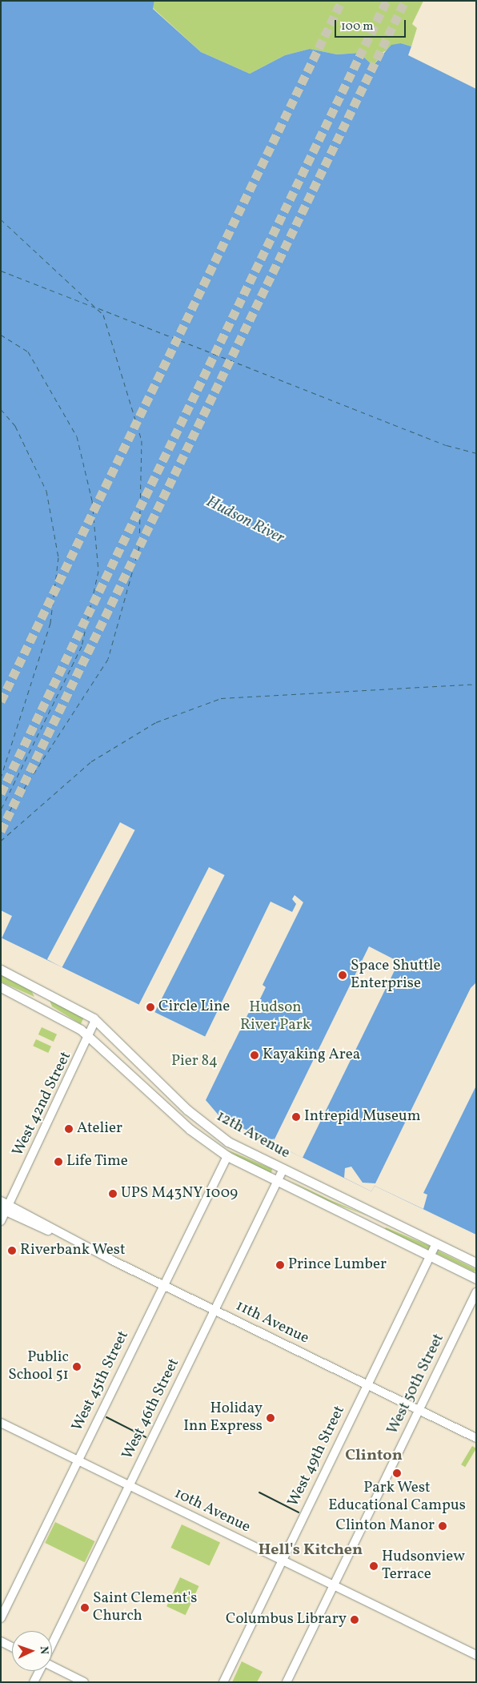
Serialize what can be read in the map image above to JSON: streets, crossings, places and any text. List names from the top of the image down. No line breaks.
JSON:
{"streets":{"highway":["12th Avenue"],"main road":["West 42nd Street","11th Avenue","West 45th Street","West 50th Street","West 46th Street","West 49th Street","10th Avenue"]},"crossings":[["West 42nd Street","12th Avenue"],["West 42nd Street","11th Avenue"],["12th Avenue","West 45th Street"],["12th Avenue","West 46th Street"],["12th Avenue","West 49th Street"],["11th Avenue","West 45th Street"],["11th Avenue","West 50th Street"],["11th Avenue","West 46th Street"],["11th Avenue","West 49th Street"],["West 45th Street","10th Avenue"],["West 50th Street","10th Avenue"],["West 46th Street","10th Avenue"],["West 49th Street","10th Avenue"]],"districts":["Clinton","Hell's Kitchen"],"water":["Hudson River"],"parks":["Hudson River Park","Pier 84"],"places":["Space Shuttle Enterprise","Circle Line","Kayaking Area","Intrepid Museum","Atelier","Life Time","UPS M43NY 1009","Riverbank West","Prince Lumber","Public School 51","Holiday Inn Express","Park West Educational Campus","Clinton Manor","Hudsonview Terrace","Saint Clement's Church","Columbus Library"],"scale_bar":"100 m","north":"right"}
